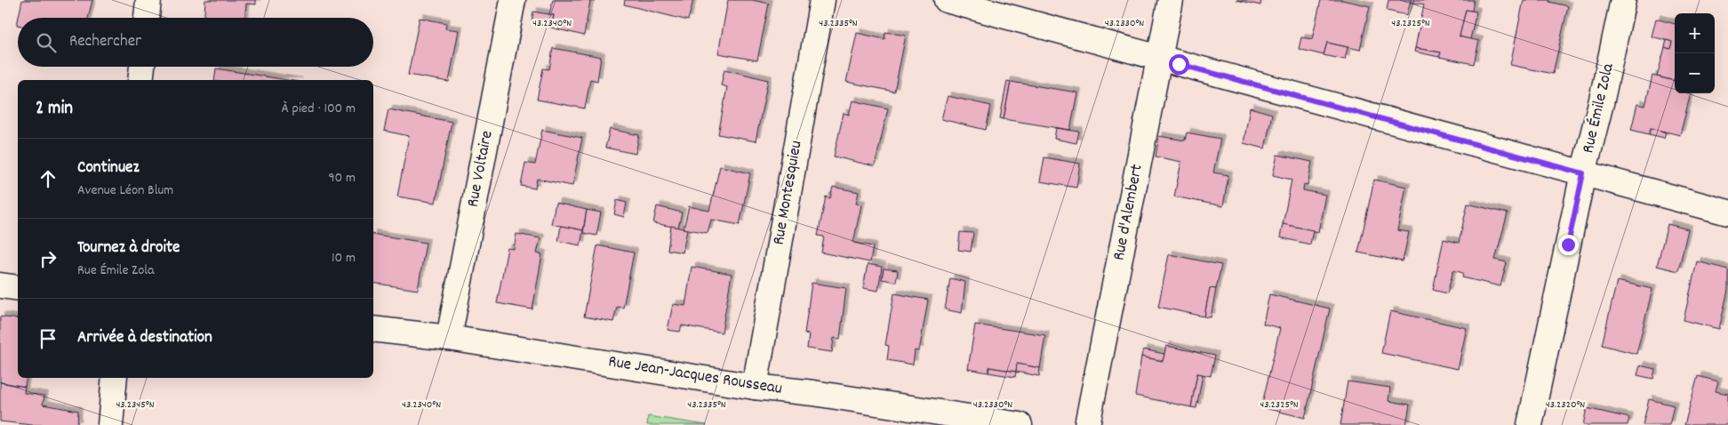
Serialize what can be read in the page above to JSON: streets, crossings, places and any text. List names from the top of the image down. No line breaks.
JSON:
{"streets":{"street":["Rue Émile Zola","Rue Voltaire","Rue Montesquieu","Rue d'Alembert","Rue Jean-Jacques Rousseau"]},"crossings":[["Rue Voltaire","Rue Jean-Jacques Rousseau"],["Rue Montesquieu","Rue Jean-Jacques Rousseau"]],"page":{"map_buttons":["+","−"],"search":"Rechercher","heading":["2 min","À pied · 100 m"],"list":[["Continuez","Avenue Léon Blum","90 m"],["Tournez à droite","Rue Émile Zola","10 m"],"Arrivée à destination"]},"coordinates":["43.2340°N","43.2335°N","43.2330°N","43.2325°N","43.2345°N","43.2320°N"]}
